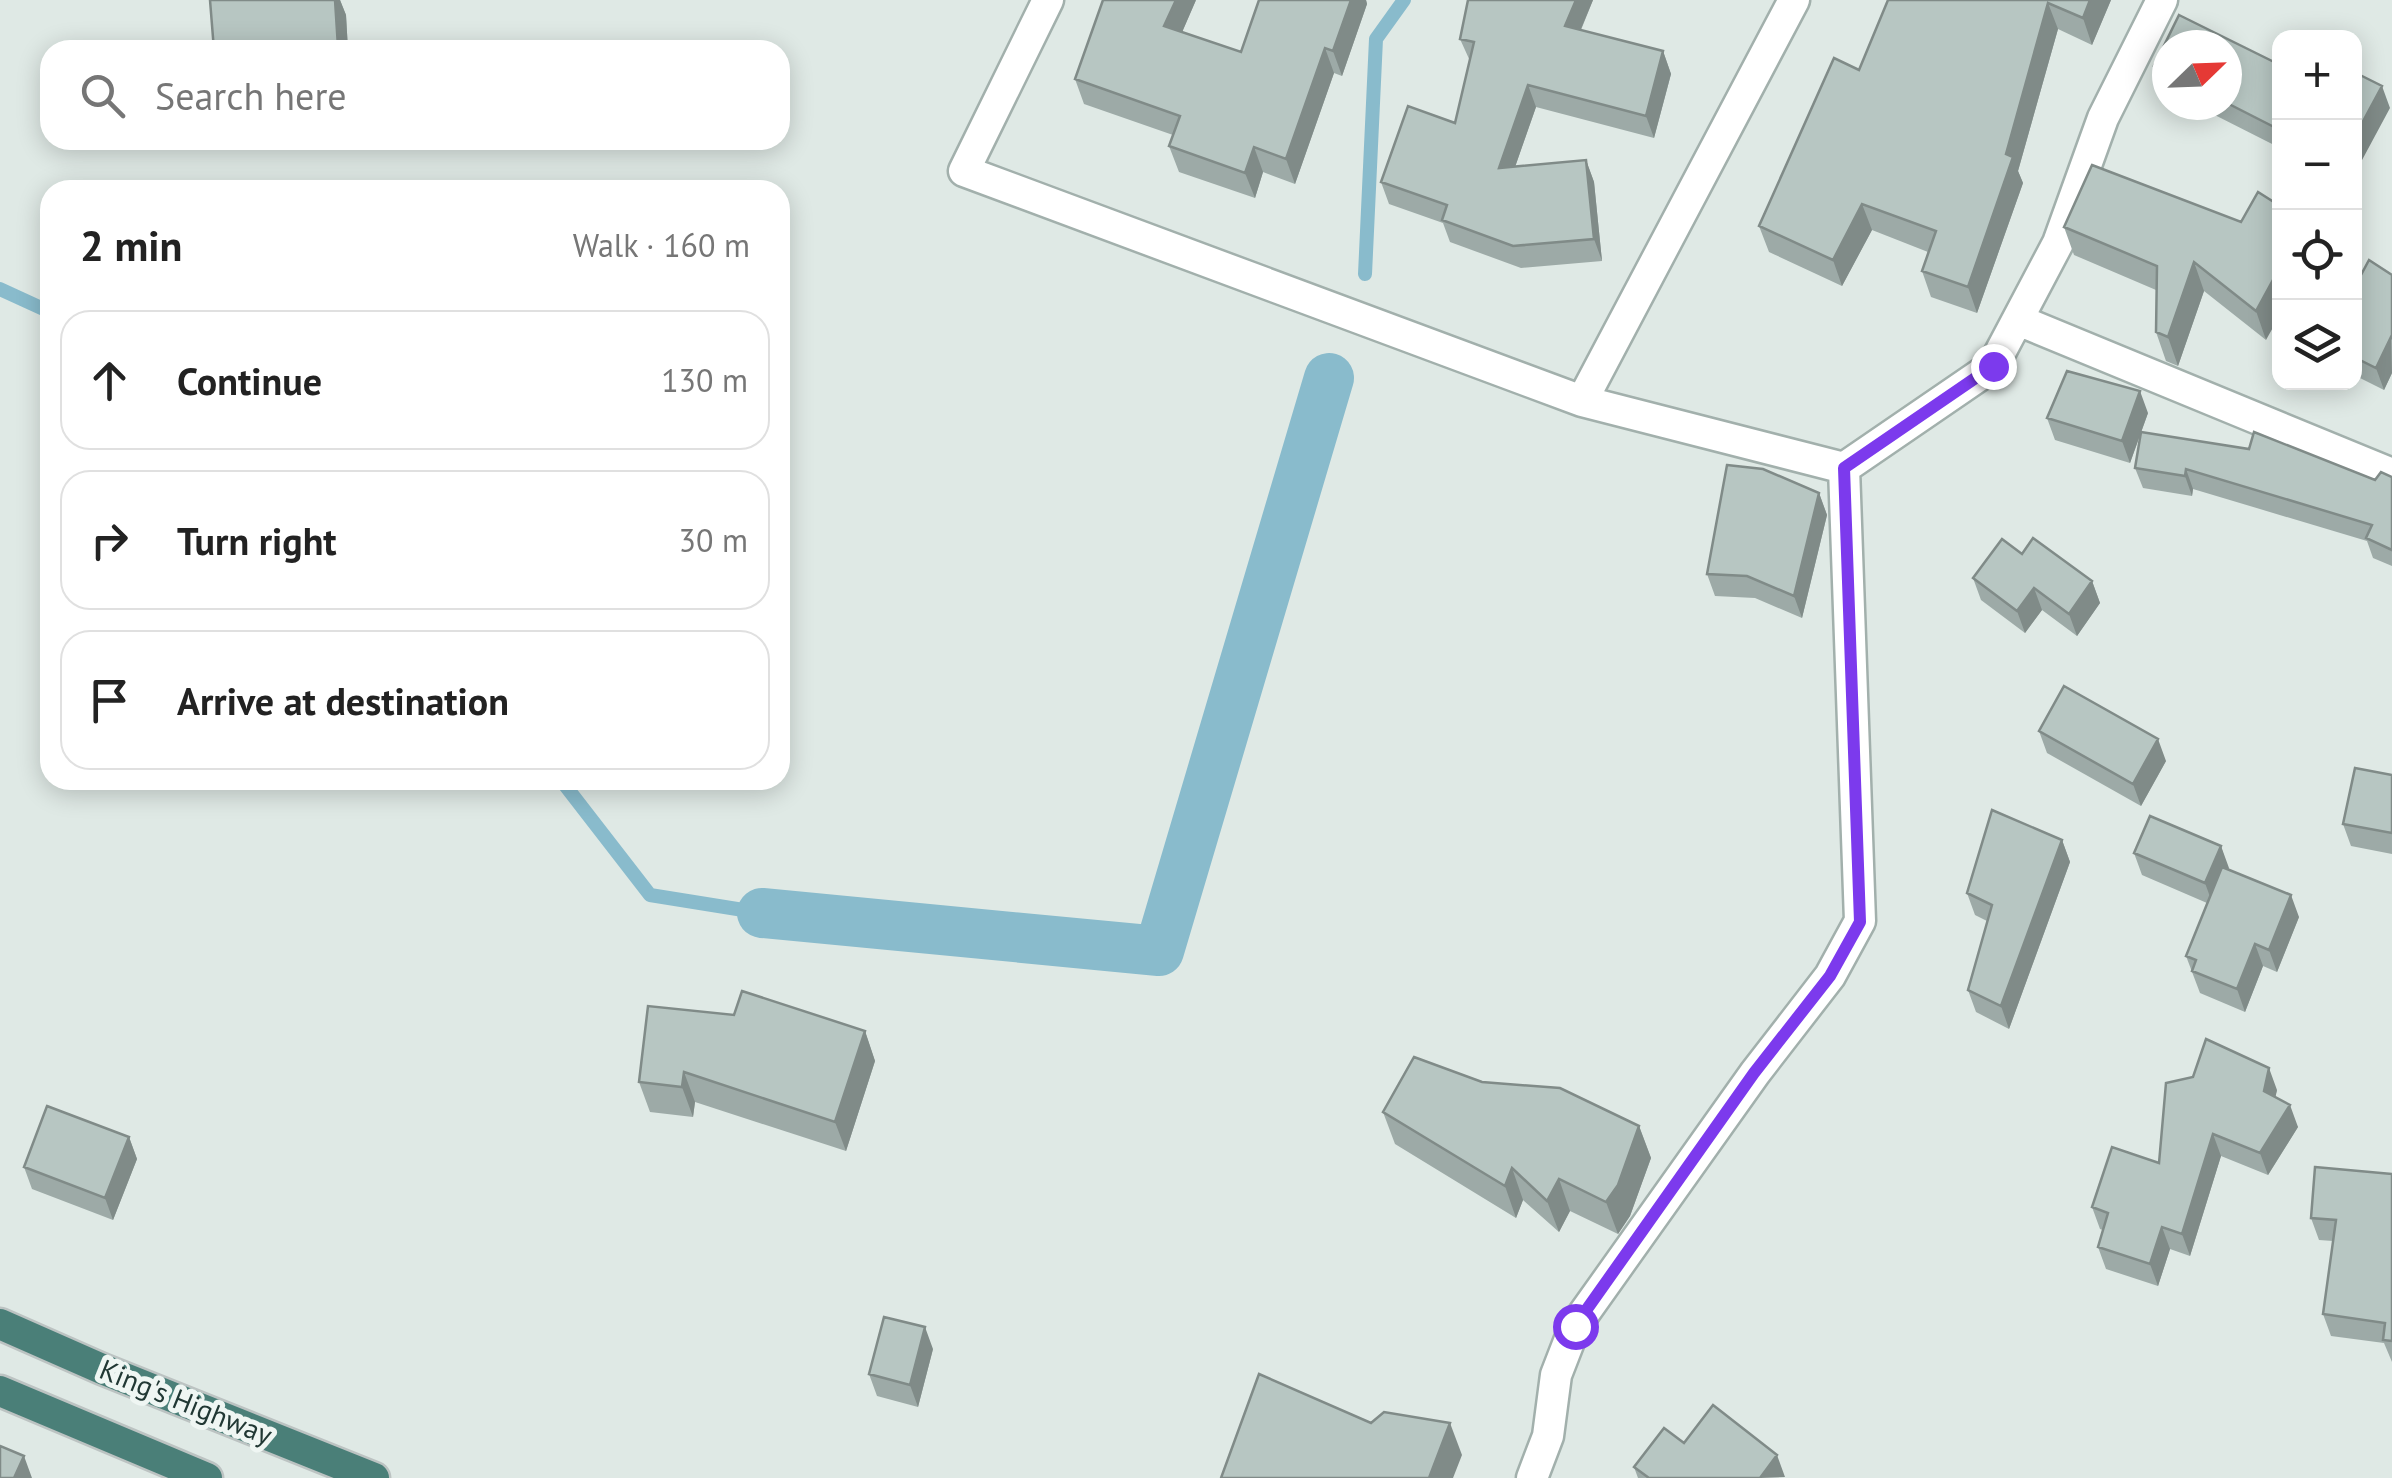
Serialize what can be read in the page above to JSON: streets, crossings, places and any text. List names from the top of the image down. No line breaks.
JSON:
{"streets":{"highway":["King's Highway"]},"north":"top right","page":{"map_buttons":["+","−"],"search":"Search here","heading":["2 min","Walk · 160 m"],"list":[["Continue","130 m"],["Turn right","30 m"],"Arrive at destination"]}}
